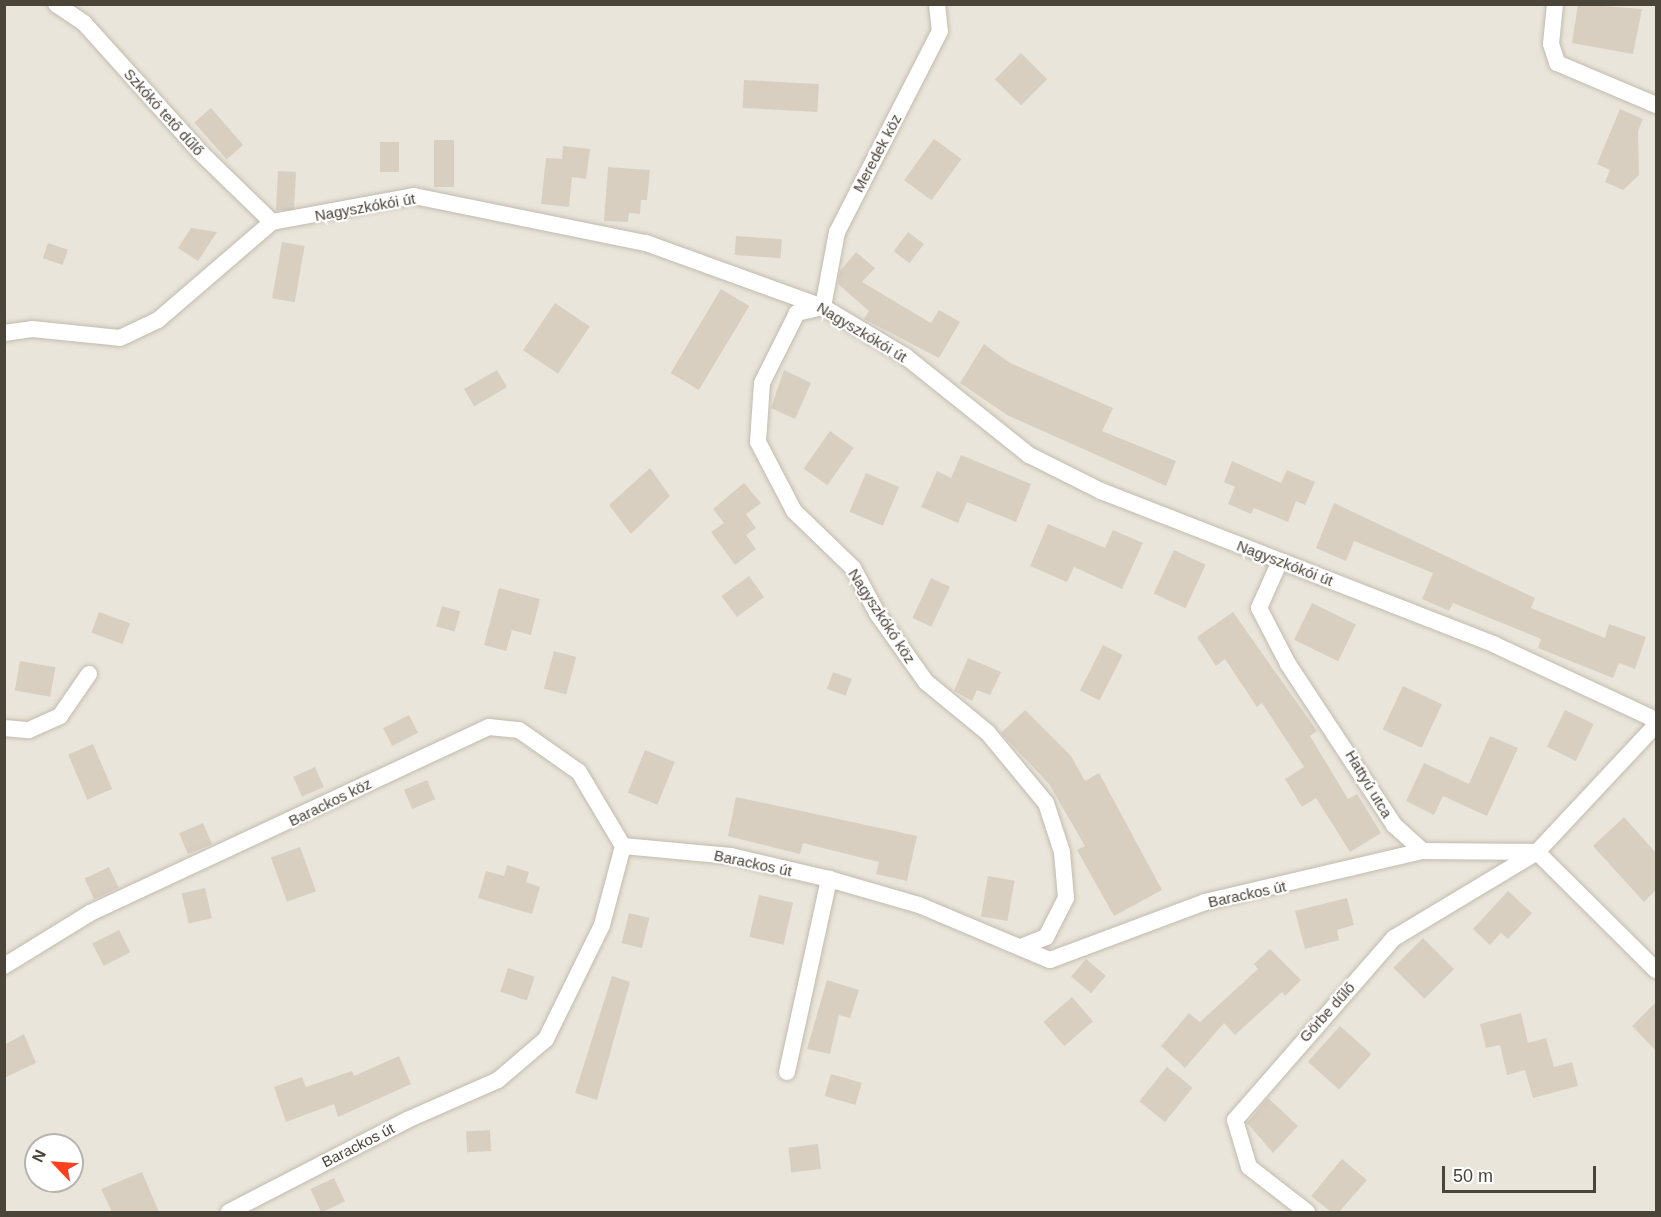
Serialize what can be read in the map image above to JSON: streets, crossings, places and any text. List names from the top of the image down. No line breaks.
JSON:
{"streets":{"street":["Szkókó tető dűlő","Meredek köz","Nagyszkókói út","Nagyszkókó köz","Hattyú utca","Barackos köz","Barackos út","Görbe dűlő"]},"crossings":[["Szkókó tető dűlő","Nagyszkókói út"],["Meredek köz","Nagyszkókói út"],["Meredek köz","Nagyszkókó köz"],["Nagyszkókói út","Nagyszkókó köz"],["Nagyszkókói út","Hattyú utca"],["Nagyszkókó köz","Barackos út"],["Hattyú utca","Barackos út"],["Barackos köz","Barackos út"]],"scale_bar":"50 m","north":"top left"}
